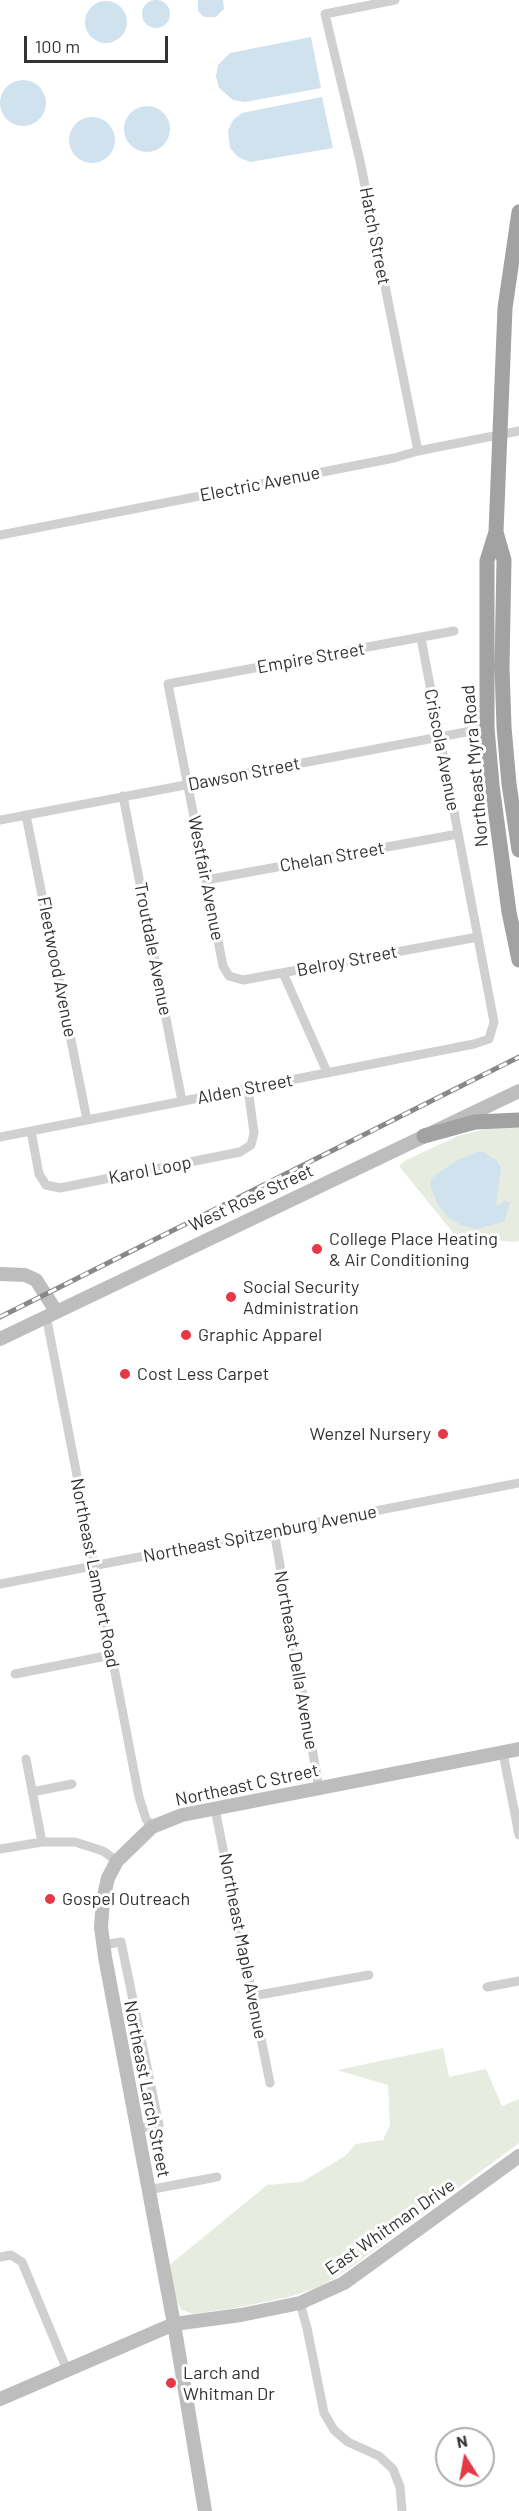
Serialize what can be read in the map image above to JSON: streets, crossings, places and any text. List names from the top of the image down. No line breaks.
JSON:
{"streets":{"highway":["Northeast Myra Road"],"main road":["West Rose Street","Northeast C Street","Northeast Larch Street","East Whitman Drive"],"street":["Hatch Street","Electric Avenue","Empire Street","Criscola Avenue","Dawson Street","Chelan Street","Westfair Avenue","Troutdale Avenue","Belroy Street","Fleetwood Avenue","Alden Street","Karol Loop","Northeast Spitzenburg Avenue","Northeast Lambert Road","Northeast Della Avenue","Northeast Maple Avenue"]},"crossings":[["Hatch Street","Electric Avenue"],["Electric Avenue","Northeast Myra Road"],["Empire Street","Criscola Avenue"],["Empire Street","Westfair Avenue"],["Criscola Avenue","Dawson Street"],["Criscola Avenue","Chelan Street"],["Criscola Avenue","Belroy Street"],["Criscola Avenue","Alden Street"],["Northeast Myra Road","Dawson Street"],["Dawson Street","Westfair Avenue"],["Dawson Street","Troutdale Avenue"],["Dawson Street","Fleetwood Avenue"],["Chelan Street","Westfair Avenue"],["Westfair Avenue","Belroy Street"],["Troutdale Avenue","Alden Street"],["Fleetwood Avenue","Alden Street"],["Alden Street","Karol Loop"],["West Rose Street","Northeast Lambert Road"],["Northeast Spitzenburg Avenue","Northeast Lambert Road"],["Northeast Spitzenburg Avenue","Northeast Della Avenue"],["Northeast Lambert Road","Northeast C Street"],["Northeast Della Avenue","Northeast C Street"],["Northeast C Street","Northeast Maple Avenue"],["Northeast C Street","Northeast Larch Street"],["Northeast Larch Street","East Whitman Drive"]],"places":["College Place Heating & Air Conditioning","Social Security Administration","Graphic Apparel","Cost Less Carpet","Wenzel Nursery","Gospel Outreach","Larch and Whitman Dr"],"scale_bar":"100 m","north":"top"}
